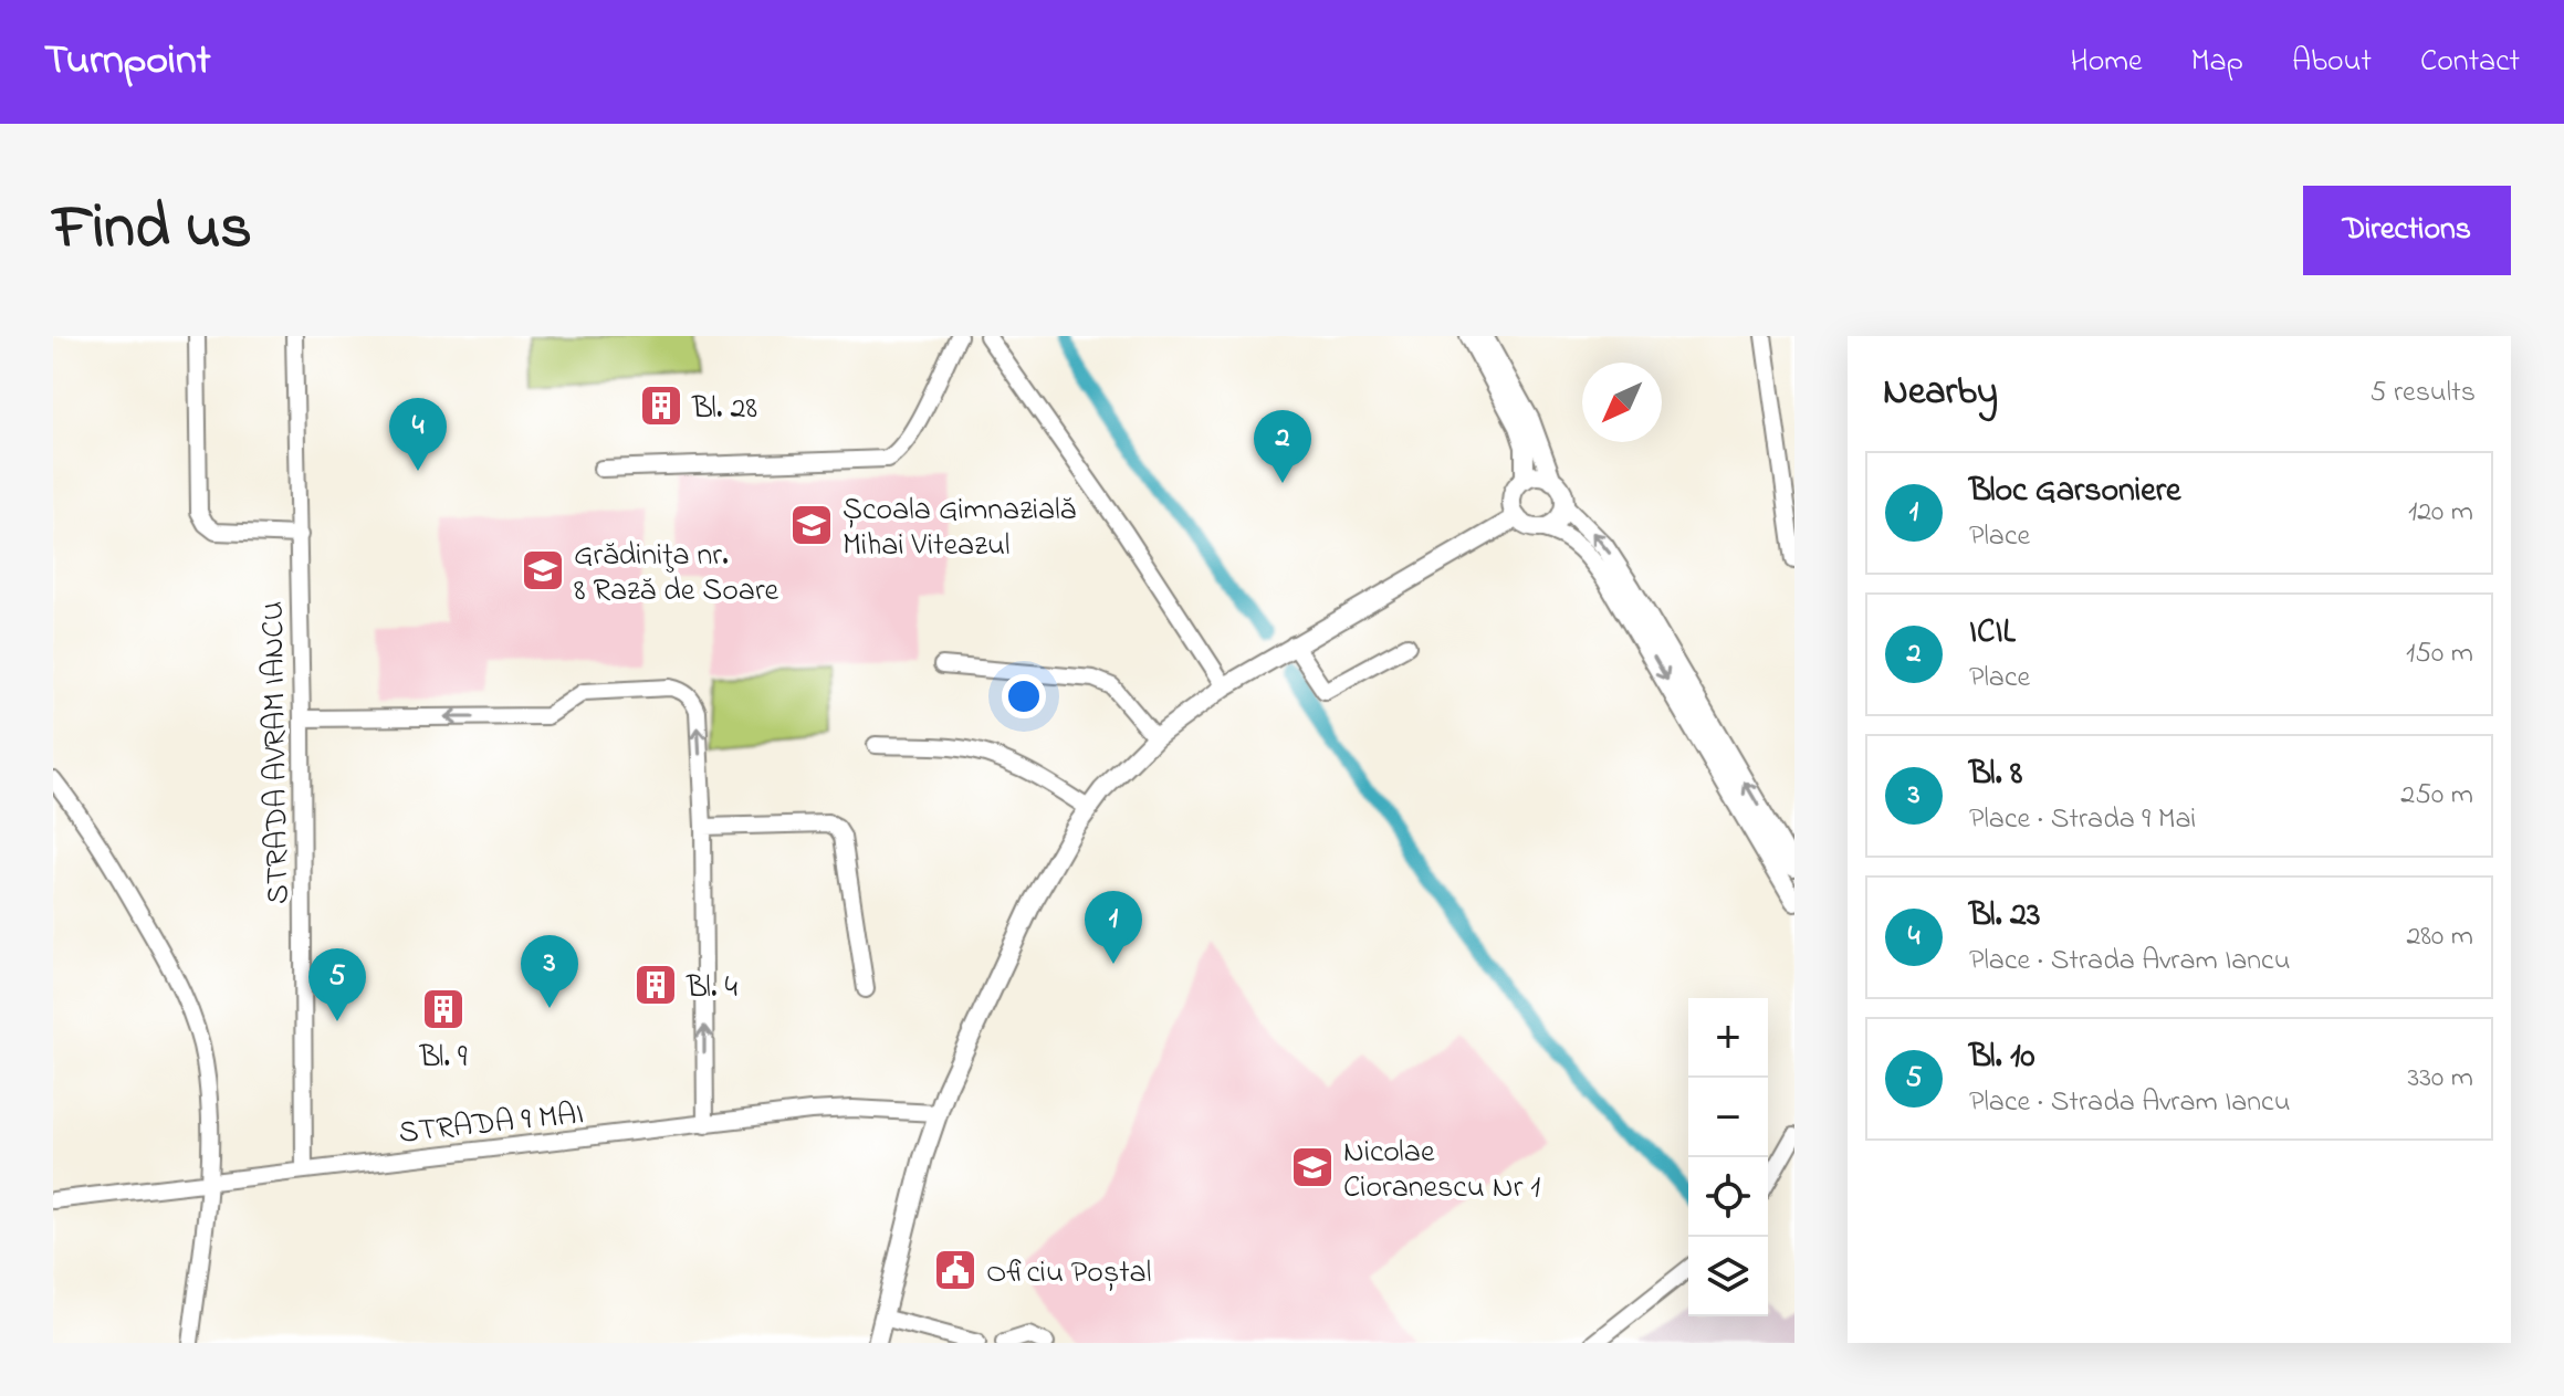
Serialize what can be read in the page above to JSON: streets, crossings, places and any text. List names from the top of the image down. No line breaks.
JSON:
{"streets":{"street":["STRADA AVRAM IANCU","STRADA 9 MAI"]},"crossings":[["STRADA AVRAM IANCU","STRADA 9 MAI"]],"places":{"building":["Bl. 28","Bl. 4","Bl. 9"],"school or university":["Școala Gimnazială Mihai Viteazul","Grădiniţa nr. 8 Rază de Soare","Nicolae Cioranescu Nr 1"],"public building":["Oficiu Poștal"]},"north":"bottom left","page":{"header":"Turnpoint","nav":["Home","Map","About","Contact"],"title":"Find us","buttons":"Directions","heading":["Nearby","5 results"],"pins":["4","2","1","3","5"],"list":[{"mark":"1","name":"Bloc Garsoniere","note":"Place","value":"120 m"},{"mark":"2","name":"ICIL","note":"Place","value":"150 m"},{"mark":"3","name":"Bl. 8","note":"Place · Strada 9 Mai","value":"250 m"},{"mark":"4","name":"Bl. 23","note":"Place · Strada Avram Iancu","value":"280 m"},{"mark":"5","name":"Bl. 10","note":"Place · Strada Avram Iancu","value":"330 m"}],"map_buttons":["+","−"]}}
